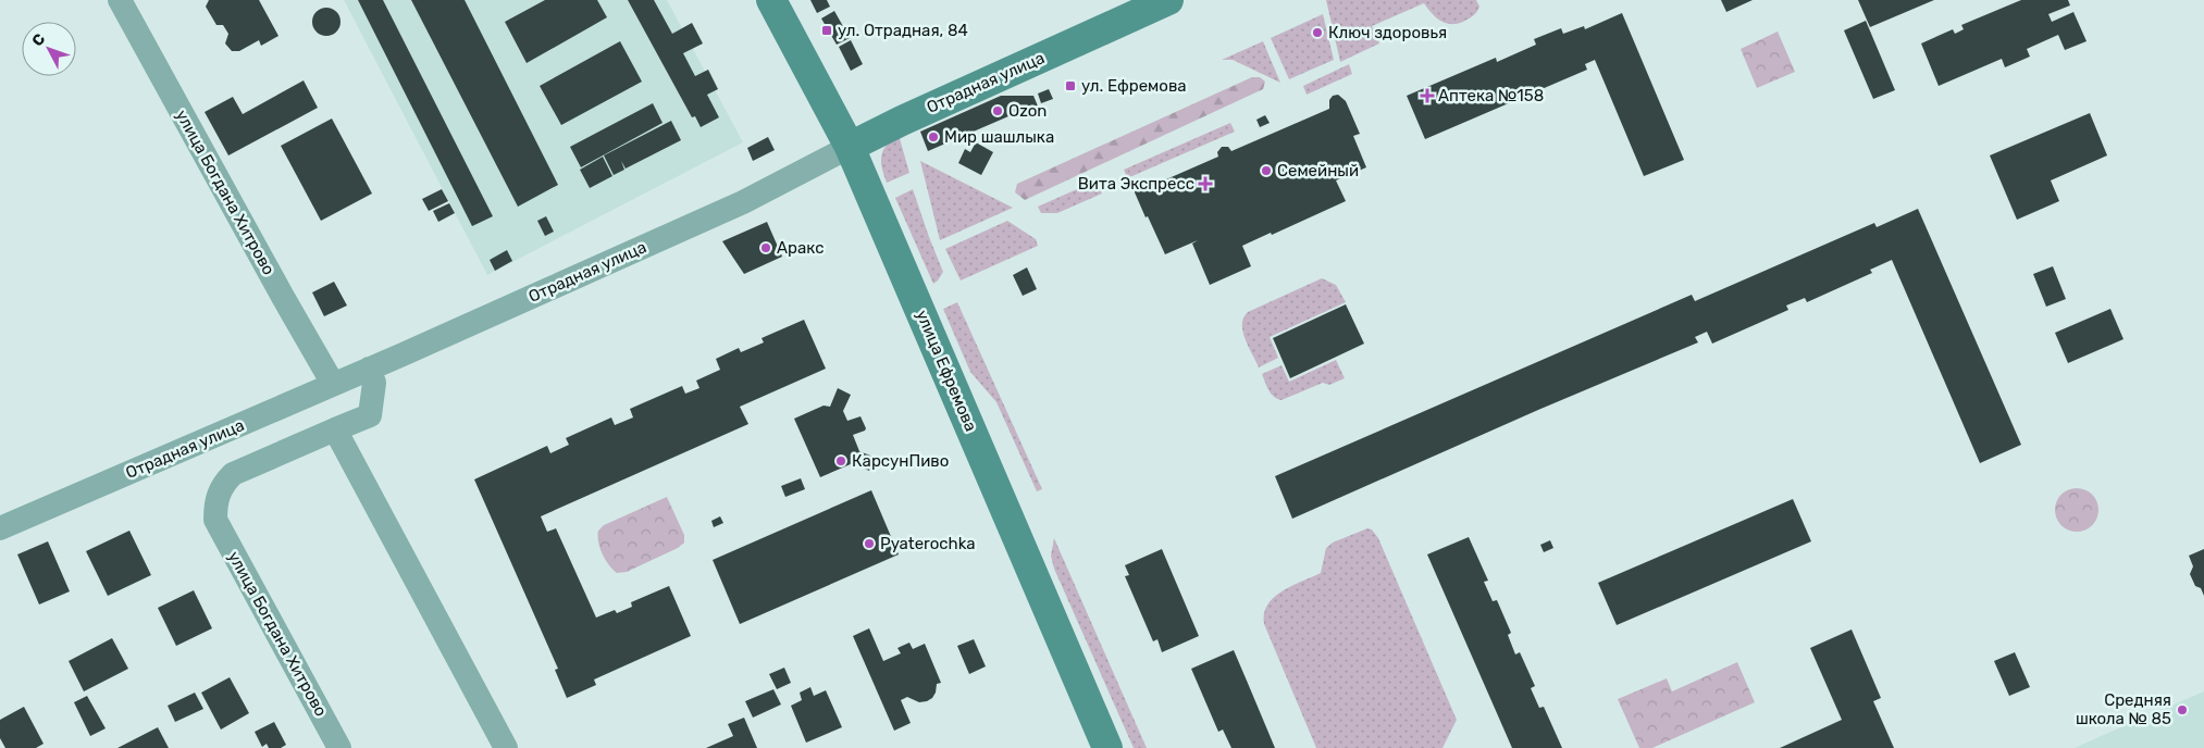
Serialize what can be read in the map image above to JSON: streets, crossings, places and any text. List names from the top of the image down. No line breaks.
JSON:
{"streets":{"street":["Отрадная улица","улица Богдана Хитрово","улица Ефремова"]},"crossings":[["Отрадная улица","улица Богдана Хитрово"],["Отрадная улица","улица Ефремова"]],"places":{"transit":["ул. Отрадная, 84","ул. Ефремова"],"other":["Ключ здоровья","Ozon","Мир шашлыка","Семейный","Аракc","КарсунПиво","Pyaterochka","Средняя школа № 85"],"health":["Аптека №158","Вита Экспресс"]},"north":"top left"}
